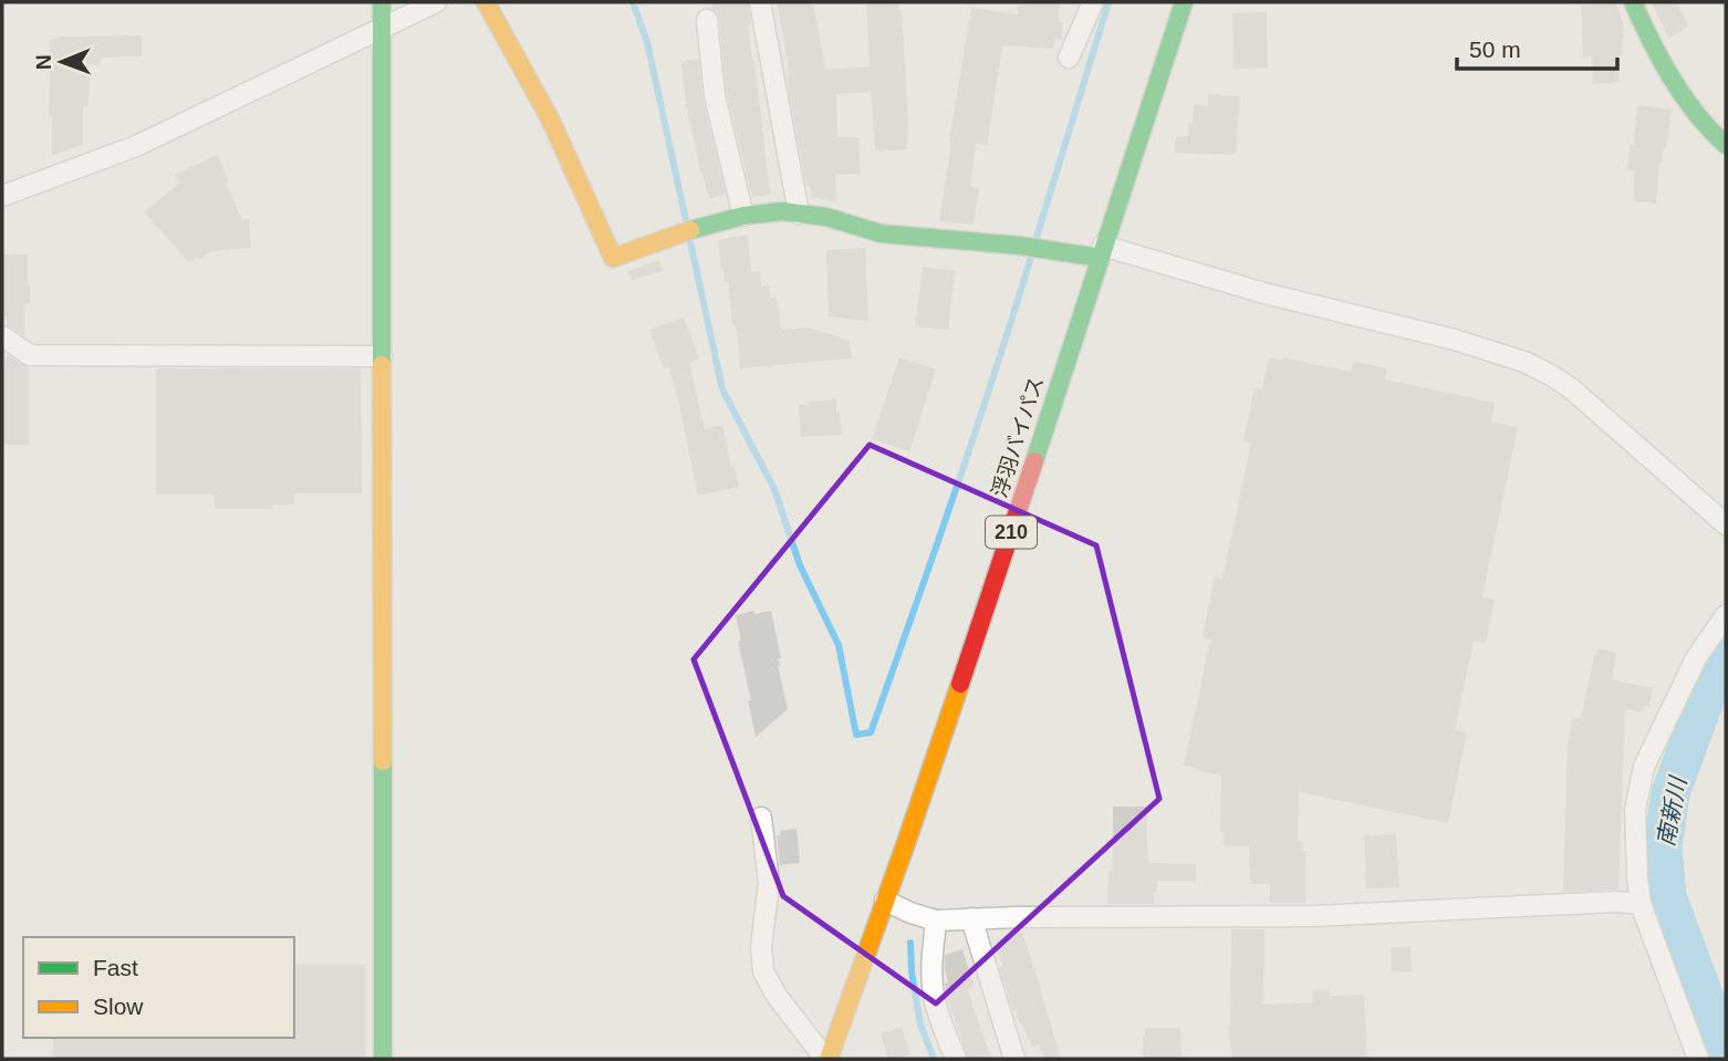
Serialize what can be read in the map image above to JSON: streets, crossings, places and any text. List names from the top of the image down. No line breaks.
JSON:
{"streets":{"main road":["浮羽バイパス","210"]},"water":["南新川"],"legend":["Fast","Slow"],"scale_bar":"50 m","north":"left"}
